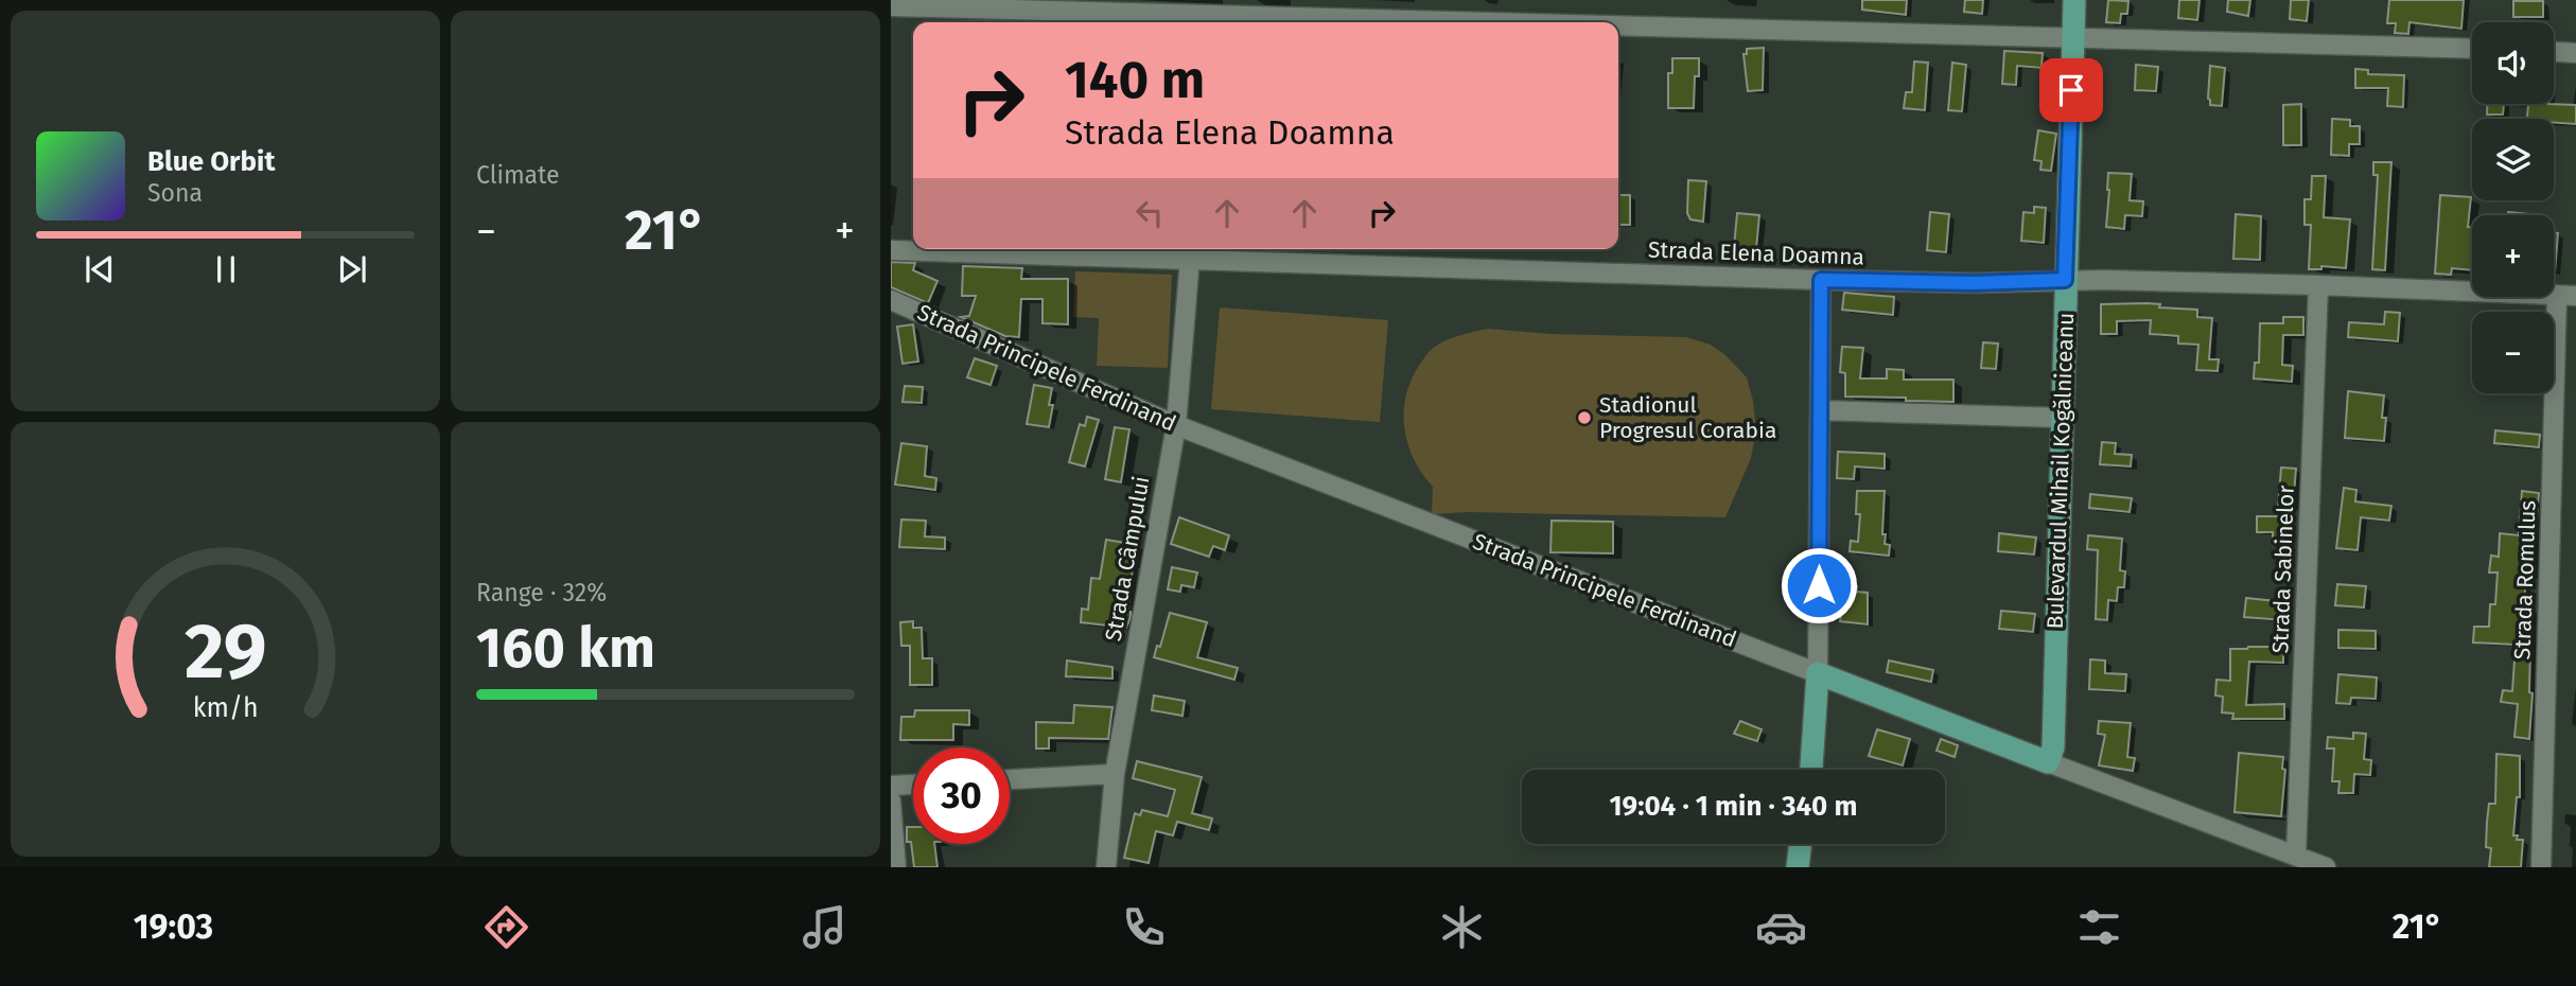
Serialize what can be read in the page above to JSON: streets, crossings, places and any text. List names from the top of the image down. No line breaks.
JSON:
{"streets":{"main road":["Strada Principele Ferdinand","Bulevardul Mihail Kogălniceanu"],"street":["Strada Elena Doamna","Strada Câmpului","Strada Sabinelor","Strada Romulus"]},"crossings":[["Strada Elena Doamna","Bulevardul Mihail Kogălniceanu"],["Strada Elena Doamna","Strada Câmpului"],["Strada Elena Doamna","Strada Sabinelor"],["Strada Elena Doamna","Strada Romulus"],["Strada Principele Ferdinand","Bulevardul Mihail Kogălniceanu"],["Strada Principele Ferdinand","Strada Câmpului"],["Strada Principele Ferdinand","Strada Sabinelor"]],"places":["Stadionul Progresul Corabia"],"page":{"tile":["Climate",["Range · 32%","160 km"]],"map_buttons":["+","−"],"turn":["140 m","Strada Elena Doamna"],"song":["Blue Orbit","Sona"],"heat":["−","21°","+"],"limit":"30","trip":"19:04 · 1 min · 340 m","tabs":["19:03","21°"],"gauge":["29","km/h"]}}
